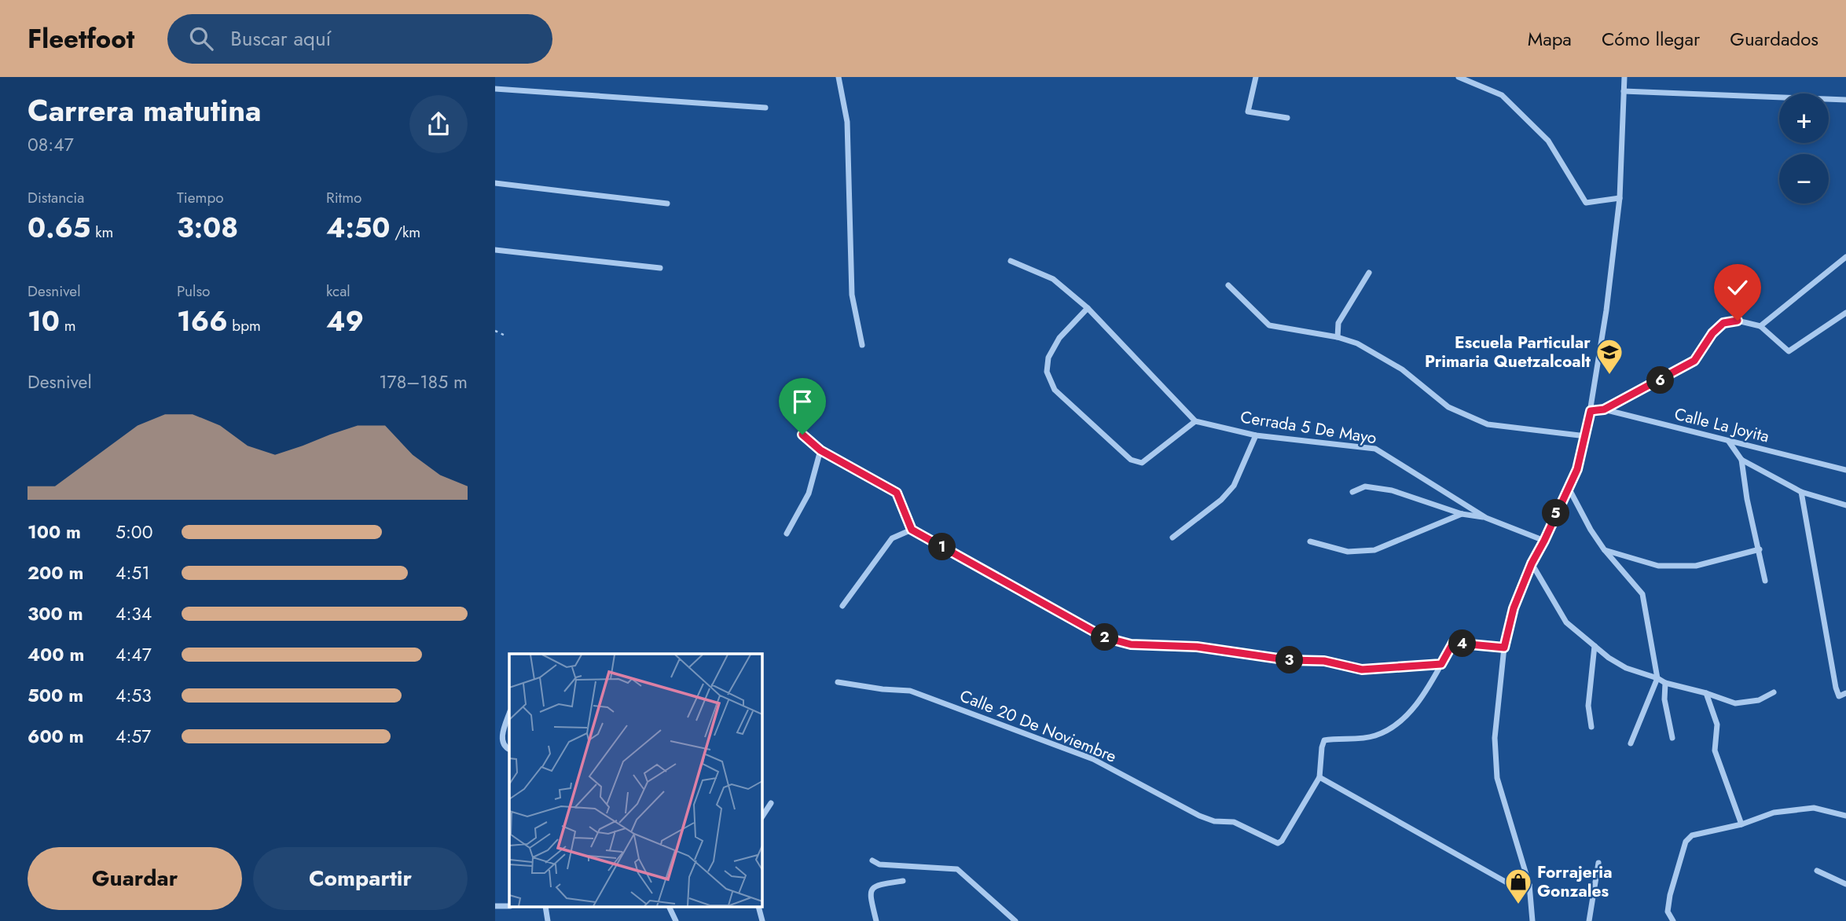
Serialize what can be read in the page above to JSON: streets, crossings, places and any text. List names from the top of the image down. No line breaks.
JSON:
{"streets":{"street":["Calle La Joyita","Cerrada 5 De Mayo","Calle 20 De Noviembre"]},"places":{"school or university":["Escuela Particular Primaria Quetzalcoalt"],"shop":["Forrajeria Gonzales"]},"page":{"header":"Fleetfoot","search":"Buscar aquí","nav":["Mapa","Cómo llegar","Guardados"],"heading":["Carrera matutina","08:47"],"map_buttons":["+","−"],"stats":[["Distancia","0.65 km"],["Tiempo","3:08"],["Ritmo","4:50 /km"],["Desnivel","10 m"],["Pulso","166 bpm"],["kcal","49"]],"chart":["Desnivel","178–185 m"],"pins":["6","5","1","2","4","3"],"list":[{"name":"100 m","note":"5:00"},{"name":"200 m","note":"4:51"},{"name":"300 m","note":"4:34"},{"name":"400 m","note":"4:47"},{"name":"500 m","note":"4:53"},{"name":"600 m","note":"4:57"}],"buttons":["Guardar","Compartir"]}}
